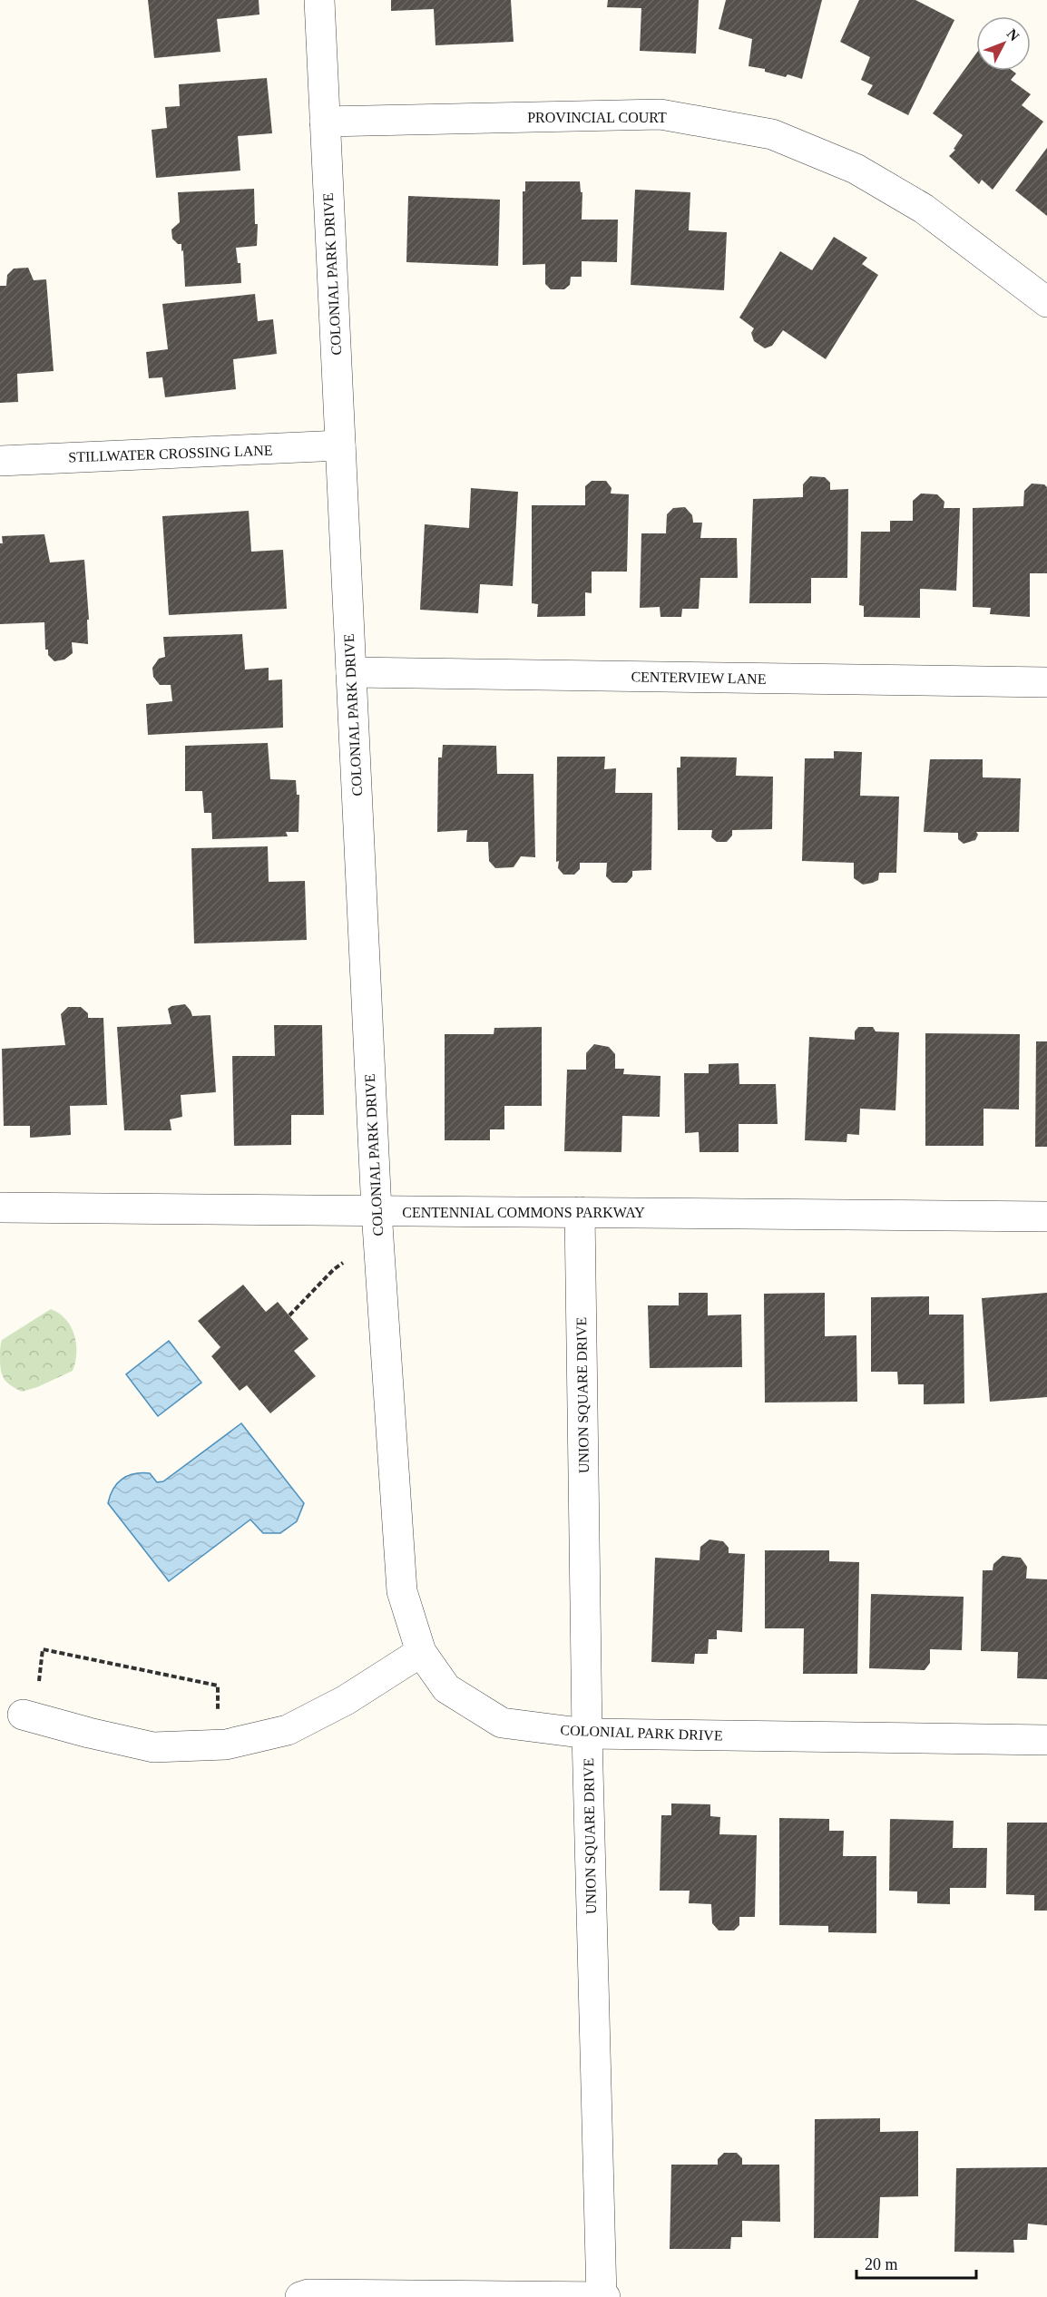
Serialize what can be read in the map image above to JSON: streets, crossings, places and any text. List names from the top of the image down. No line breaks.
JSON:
{"streets":{"street":["PROVINCIAL COURT","COLONIAL PARK DRIVE","STILLWATER CROSSING LANE","CENTERVIEW LANE","CENTENNIAL COMMONS PARKWAY","UNION SQUARE DRIVE"]},"crossings":[["PROVINCIAL COURT","COLONIAL PARK DRIVE"],["COLONIAL PARK DRIVE","STILLWATER CROSSING LANE"],["COLONIAL PARK DRIVE","CENTERVIEW LANE"],["COLONIAL PARK DRIVE","CENTENNIAL COMMONS PARKWAY"],["COLONIAL PARK DRIVE","UNION SQUARE DRIVE"],["CENTENNIAL COMMONS PARKWAY","UNION SQUARE DRIVE"]],"scale_bar":"20 m","north":"top right"}
